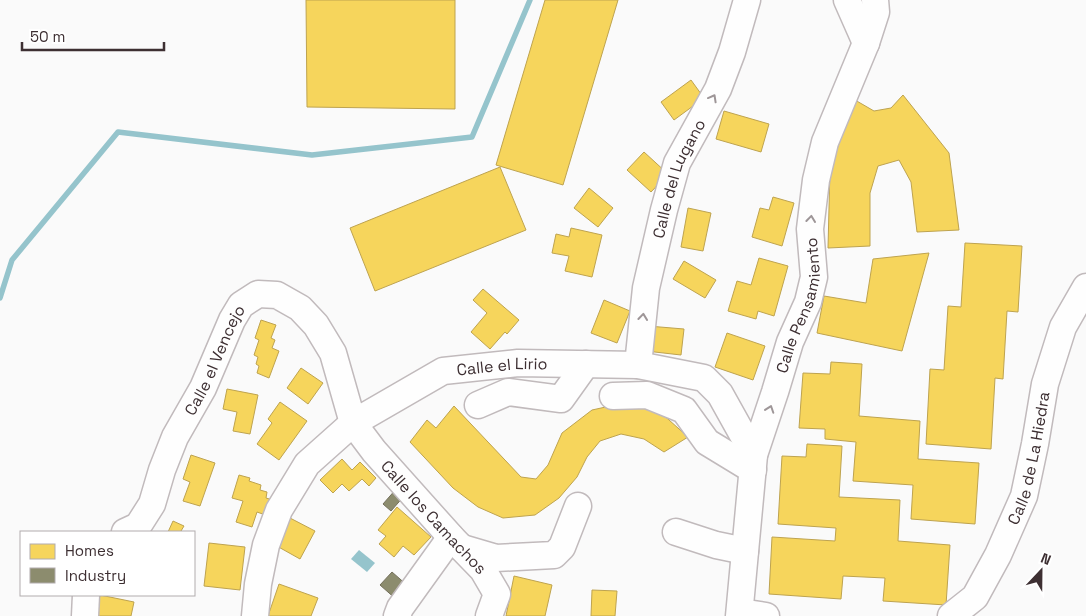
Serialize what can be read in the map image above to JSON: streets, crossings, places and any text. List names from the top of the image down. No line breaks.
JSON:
{"streets":{"street":["Calle del Lugano","Calle Pensamiento","Calle el Vencejo","Calle el Lirio","Calle de La Hiedra","Calle los Camachos"]},"crossings":[["Calle del Lugano","Calle el Lirio"],["Calle Pensamiento","Calle el Lirio"],["Calle el Vencejo","Calle el Lirio"],["Calle el Vencejo","Calle los Camachos"],["Calle el Lirio","Calle los Camachos"]],"one_way":["Calle del Lugano","Calle Pensamiento"],"legend":["Homes","Industry"],"scale_bar":"50 m","north":"top"}
